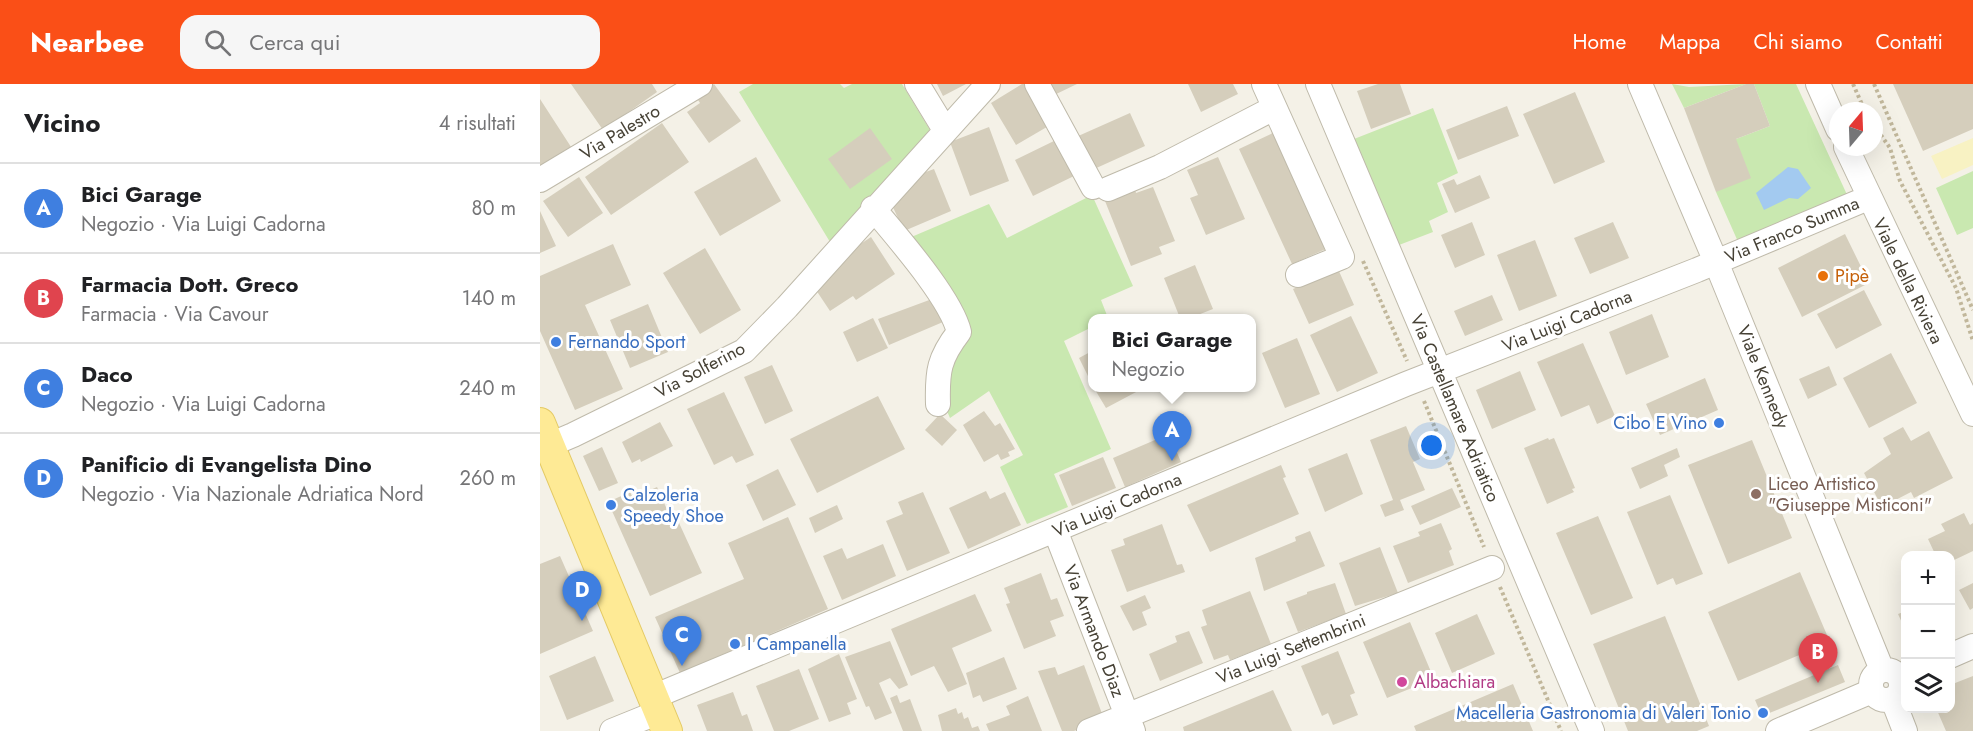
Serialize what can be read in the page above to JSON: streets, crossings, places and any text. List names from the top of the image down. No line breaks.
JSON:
{"streets":{"street":["Via Palestro","Via Franco Summa","Viale della Riviera","Via Luigi Cadorna","Via Solferino","Viale Kennedy","Via Castellamare Adriatico","Via Armando Diaz","Via Luigi Settembrini"]},"crossings":[["Via Franco Summa","Viale della Riviera"],["Via Franco Summa","Via Luigi Cadorna"],["Via Franco Summa","Viale Kennedy"],["Via Luigi Cadorna","Viale Kennedy"],["Via Luigi Cadorna","Via Castellamare Adriatico"],["Via Luigi Cadorna","Via Armando Diaz"],["Via Castellamare Adriatico","Via Luigi Settembrini"],["Via Armando Diaz","Via Luigi Settembrini"]],"places":["Pipè","Fernando Sport","Cibo E Vino","Liceo Artistico \"Giuseppe Misticoni\"","Calzoleria Speedy Shoe","I Campanella","Albachiara","Macelleria Gastronomia di Valeri Tonio"],"north":"top","page":{"header":"Nearbee","search":"Cerca qui","nav":["Home","Mappa","Chi siamo","Contatti"],"heading":["Vicino","4 risultati"],"list":[{"mark":"A","name":"Bici Garage","note":"Negozio · Via Luigi Cadorna","value":"80 m"},{"mark":"B","name":"Farmacia Dott. Greco","note":"Farmacia · Via Cavour","value":"140 m"},{"mark":"C","name":"Daco","note":"Negozio · Via Luigi Cadorna","value":"240 m"},{"mark":"D","name":"Panificio di Evangelista Dino","note":"Negozio · Via Nazionale Adriatica Nord","value":"260 m"}],"popup":["Bici Garage","Negozio"],"pins":["A","D","C","B"],"map_buttons":["+","−"]}}
